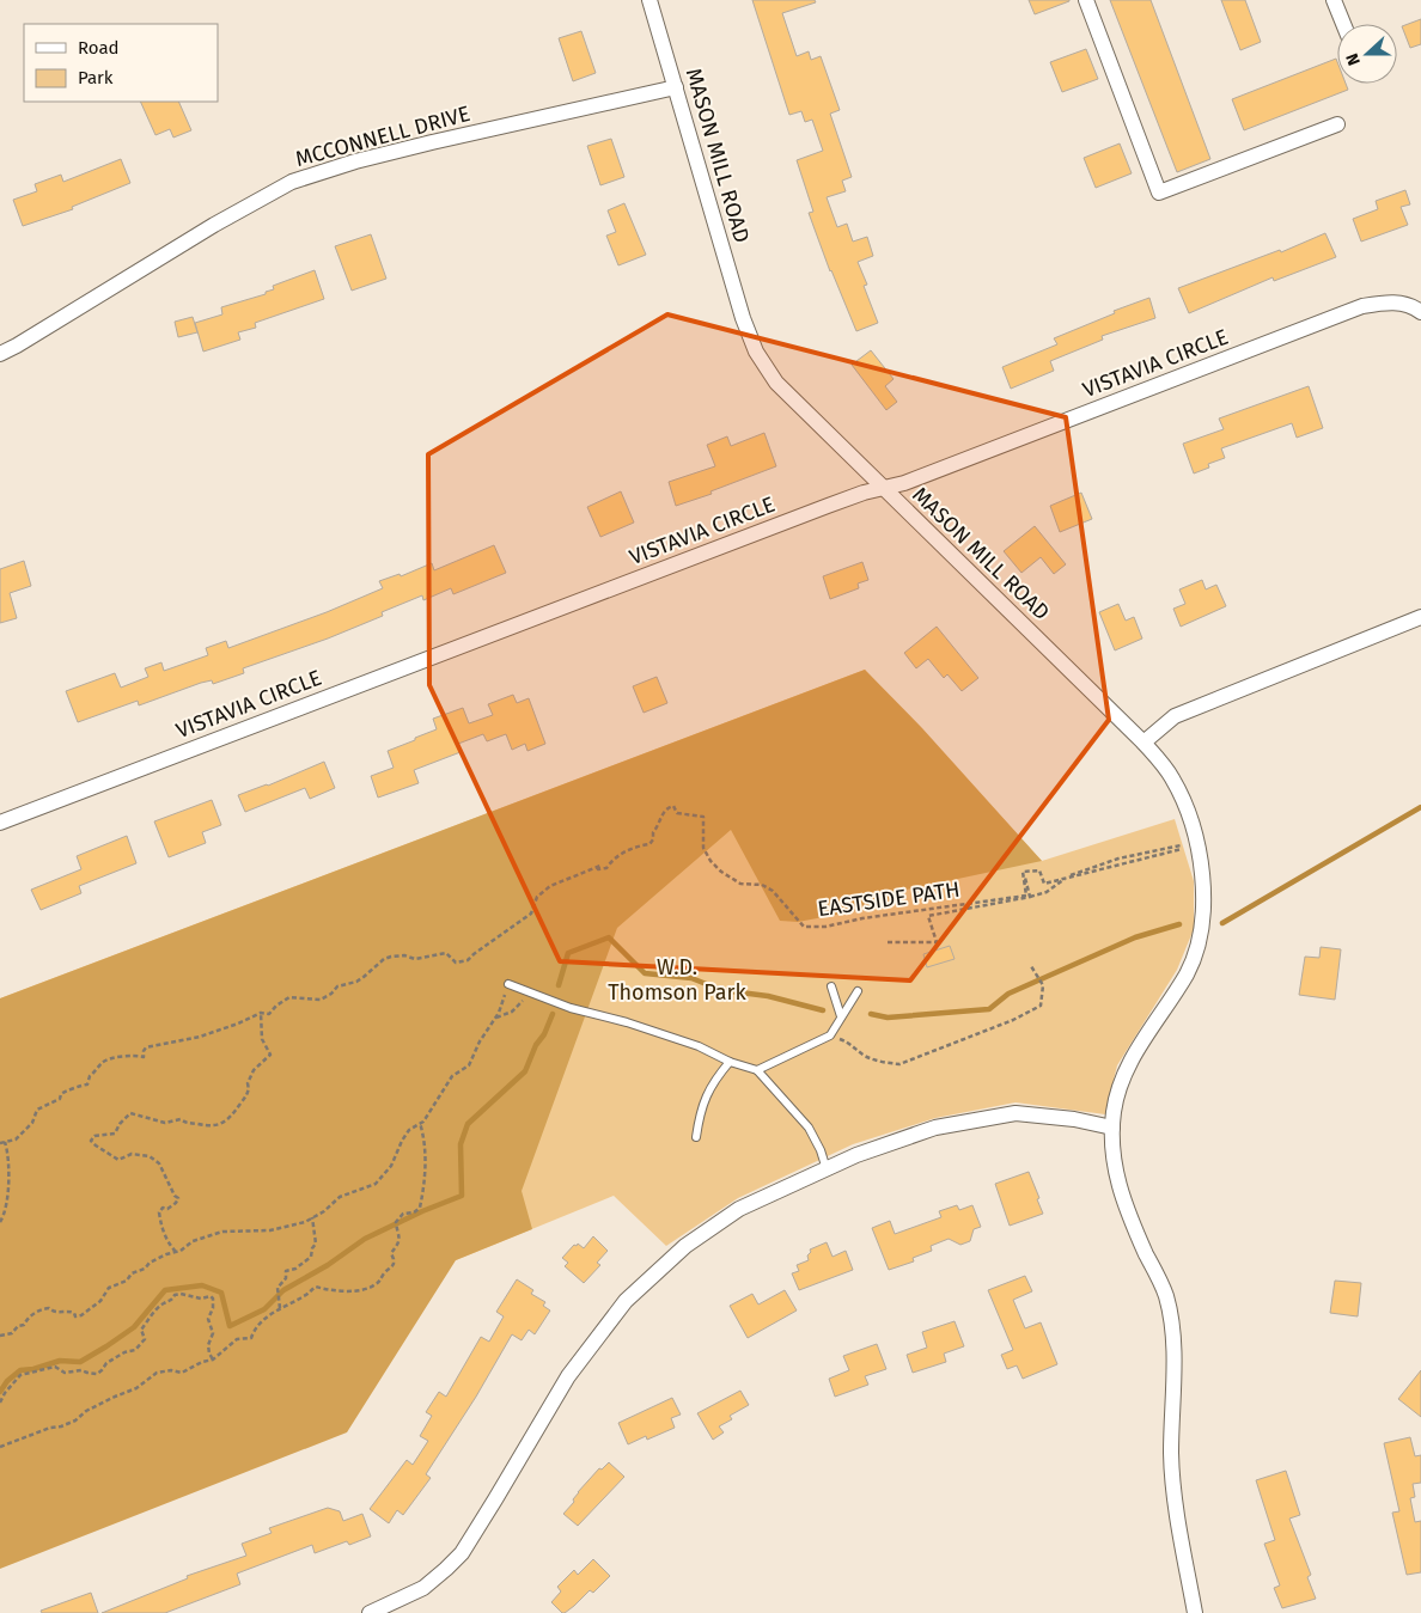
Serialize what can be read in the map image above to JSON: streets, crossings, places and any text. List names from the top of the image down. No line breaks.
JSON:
{"streets":{"street":["MCCONNELL DRIVE","MASON MILL ROAD","VISTAVIA CIRCLE"],"path":["EASTSIDE PATH"]},"crossings":[["MCCONNELL DRIVE","MASON MILL ROAD"],["MASON MILL ROAD","VISTAVIA CIRCLE"]],"parks":["W.D. Thomson Park"],"legend":["Road","Park"],"north":"left"}
